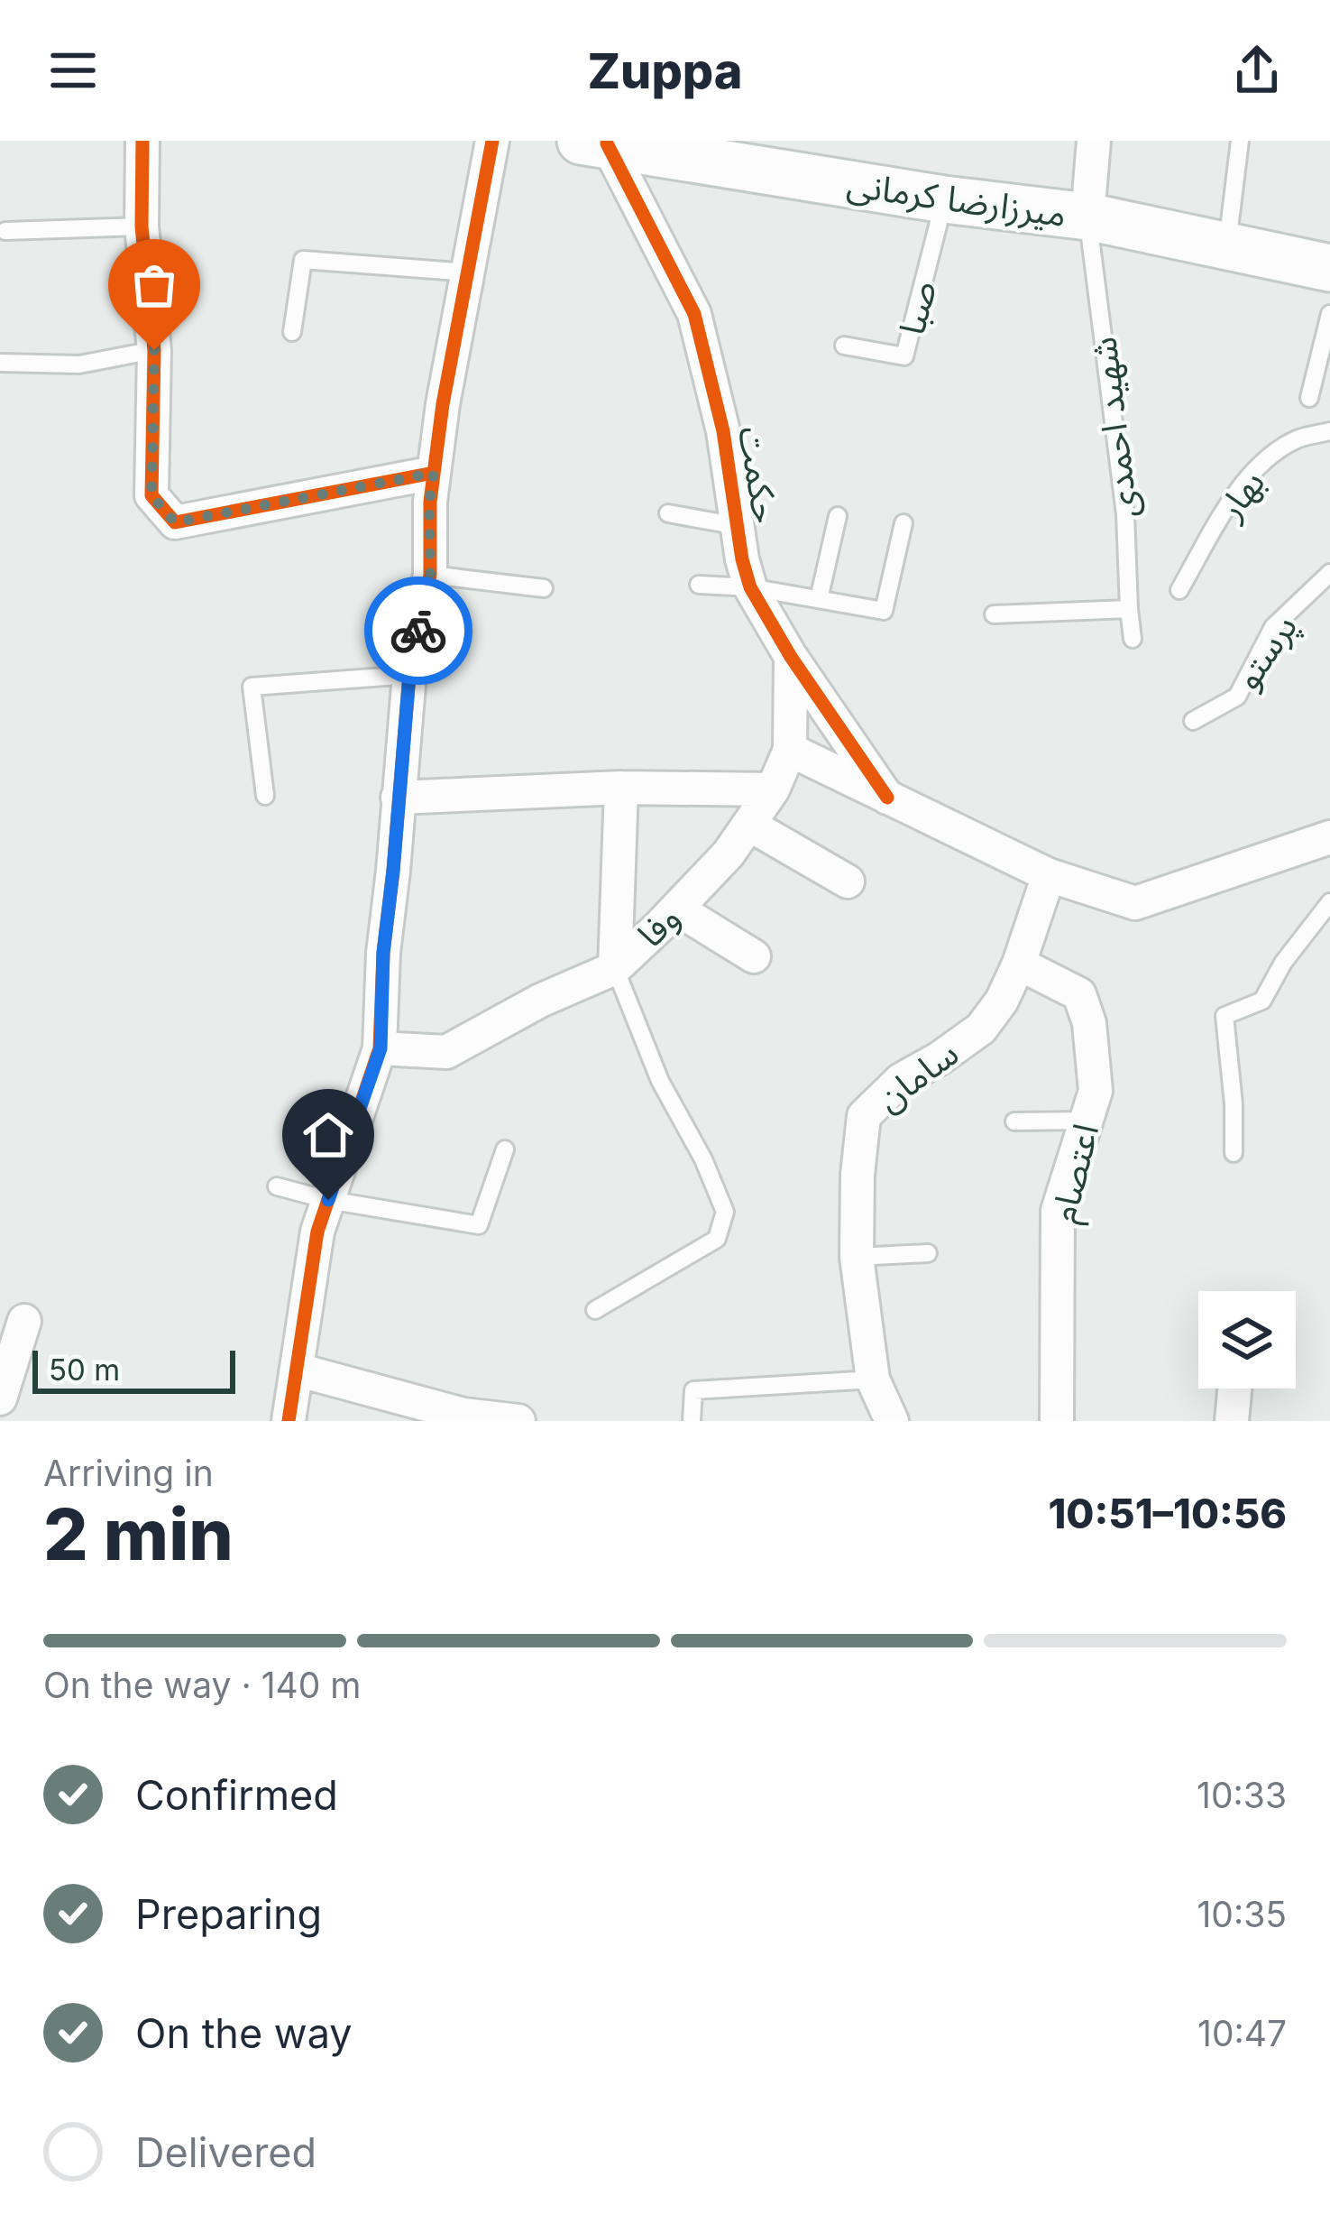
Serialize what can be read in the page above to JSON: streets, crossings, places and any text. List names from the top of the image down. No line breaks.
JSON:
{"streets":{"main road":["میرزارضا کرمانی"],"street":["حکمت","وفا","سامان","اعتصام"],"lane":["صبا","شهید احمدی","بهار","پرستو"]},"crossings":[["میرزارضا کرمانی","صبا"],["میرزارضا کرمانی","شهید احمدی"],["میرزارضا کرمانی","حکمت"],["حکمت","وفا"],["حکمت","سامان"],["سامان","اعتصام"]],"scale_bar":"50 m","page":{"header":"Zuppa","scale":"50 m","heading":["2 min","Arriving in","10:51–10:56"],"bar":"On the way · 140 m","list":[["Confirmed","10:33"],["Preparing","10:35"],["On the way","10:47"],"Delivered"]}}
